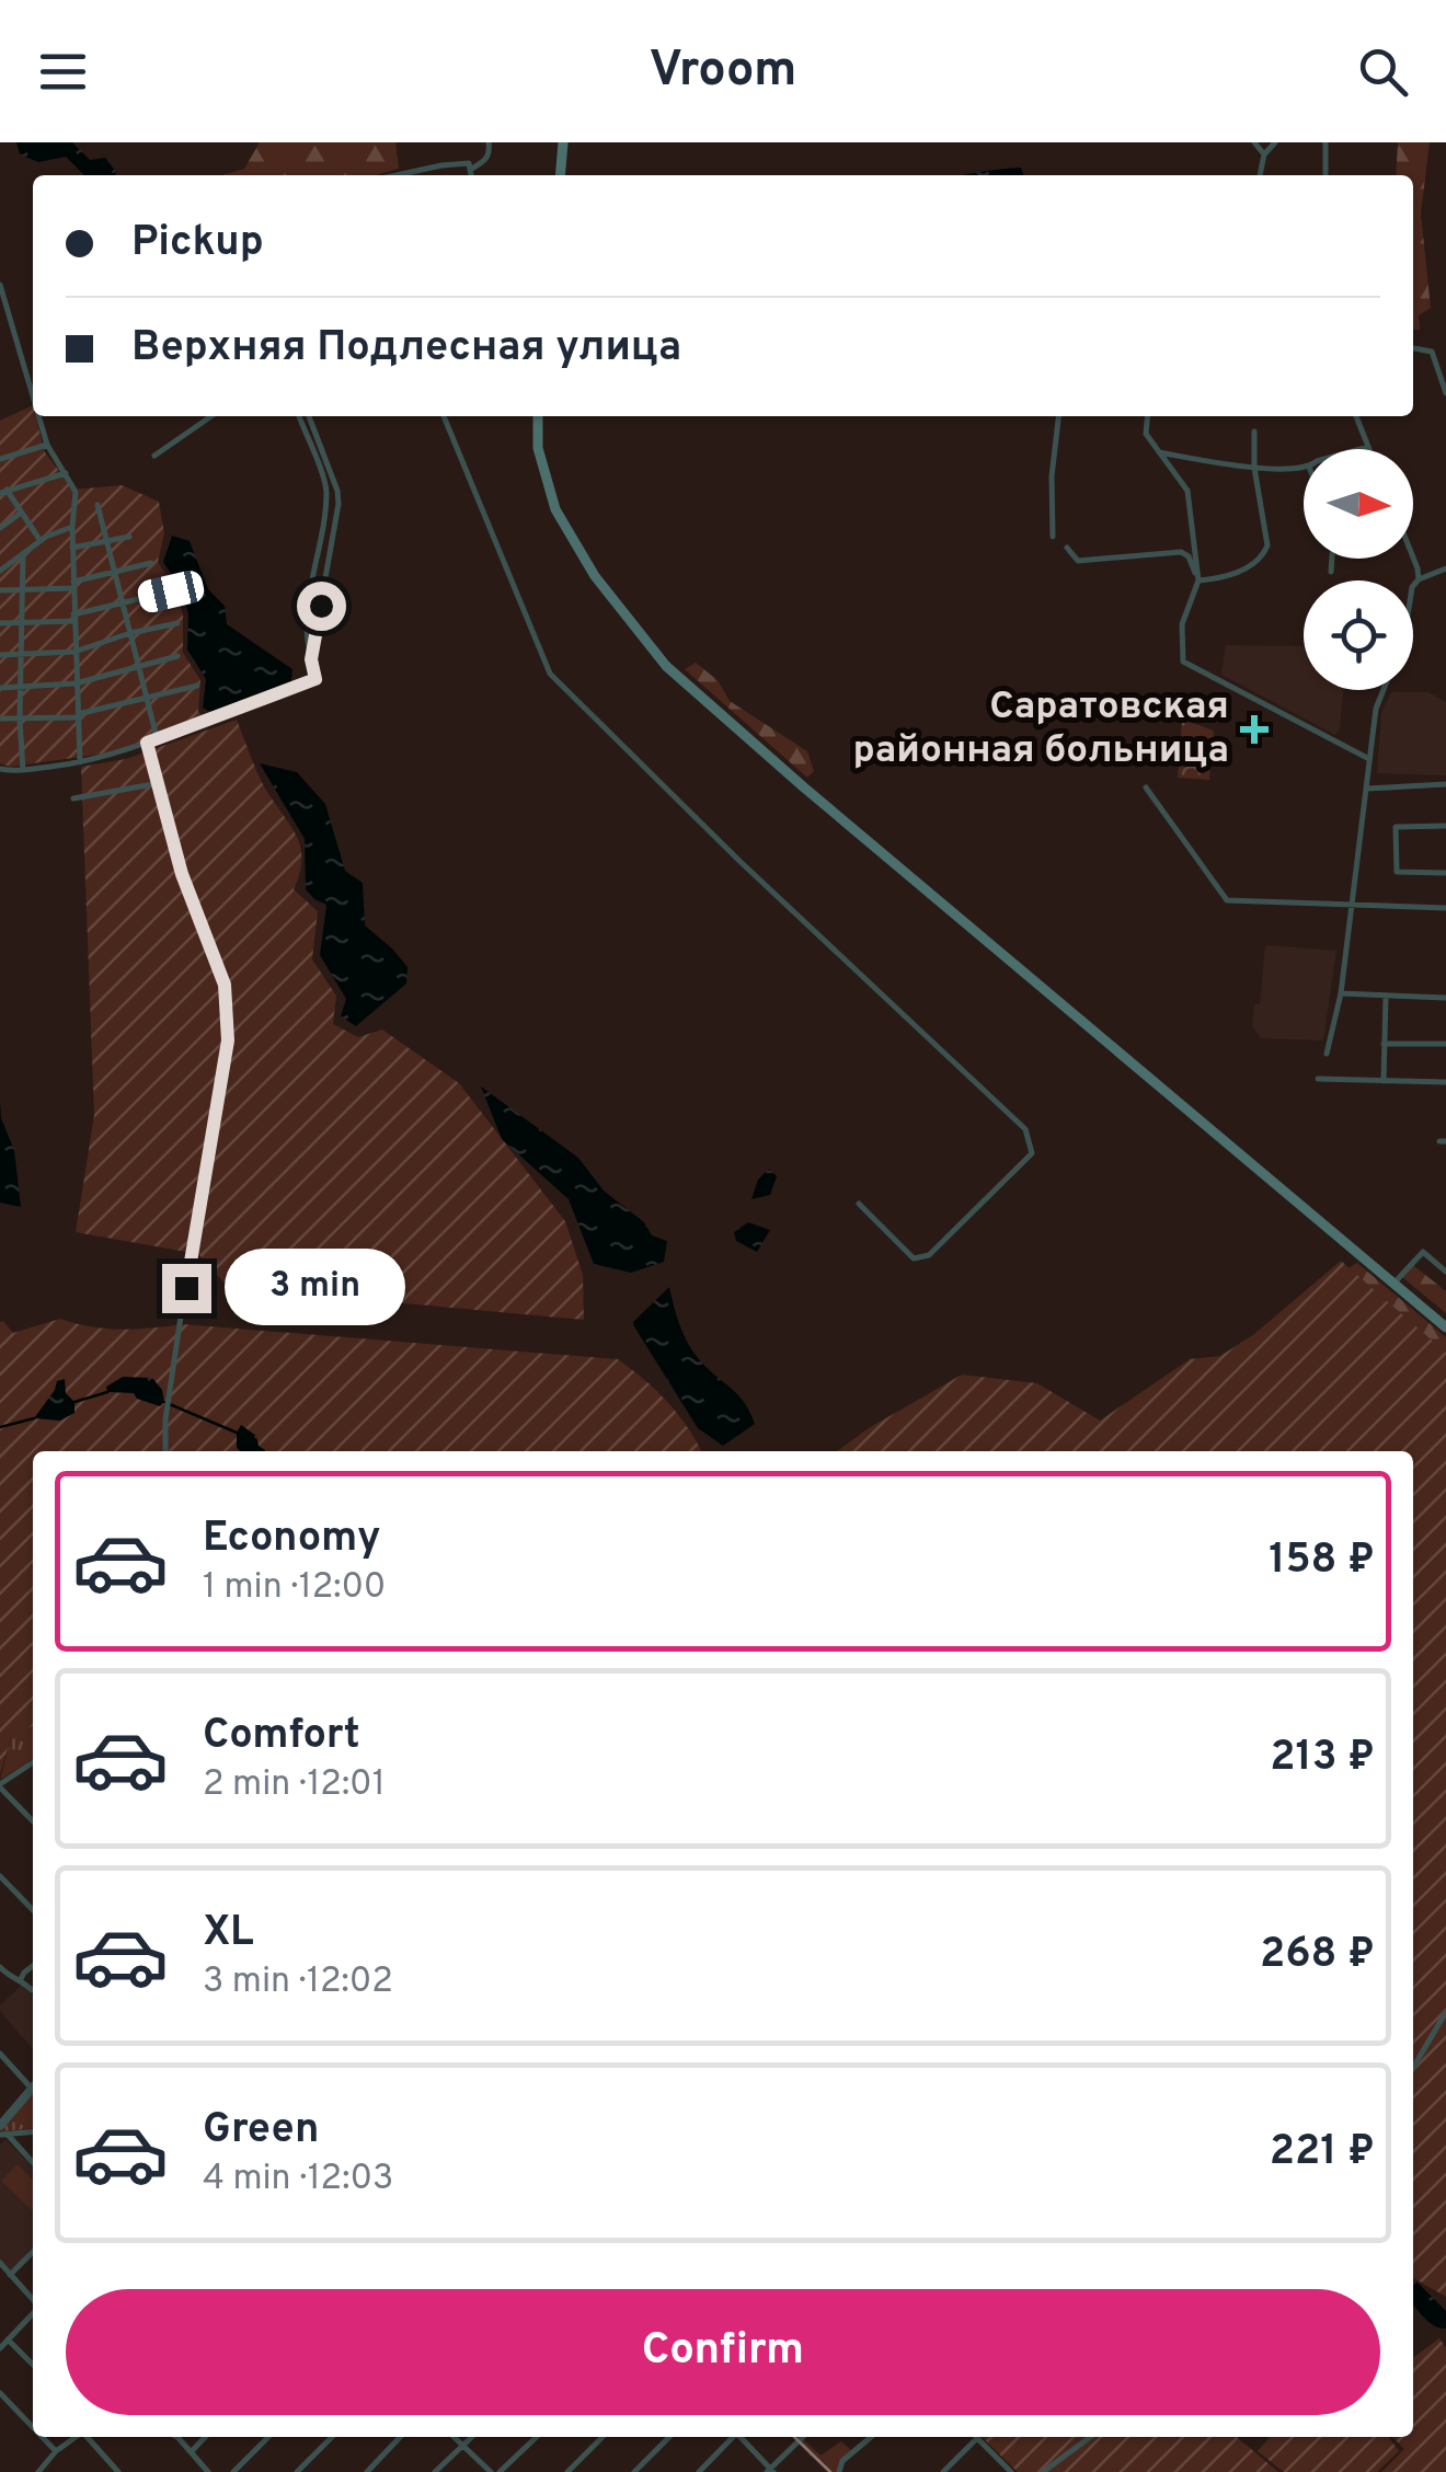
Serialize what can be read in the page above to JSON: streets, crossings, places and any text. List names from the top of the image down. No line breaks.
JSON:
{"places":{"health":["Саратовская районная больница"]},"north":"right","page":{"header":"Vroom","banner":["Pickup","Верхняя Подлесная улица"],"bubble":"3 min","list":[{"name":"Economy","note":"1 min · 12:00","value":"158 ₽"},{"name":"Comfort","note":"2 min · 12:01","value":"213 ₽"},{"name":"XL","note":"3 min · 12:02","value":"268 ₽"},{"name":"Green","note":"4 min · 12:03","value":"221 ₽"}],"buttons":"Confirm"}}
